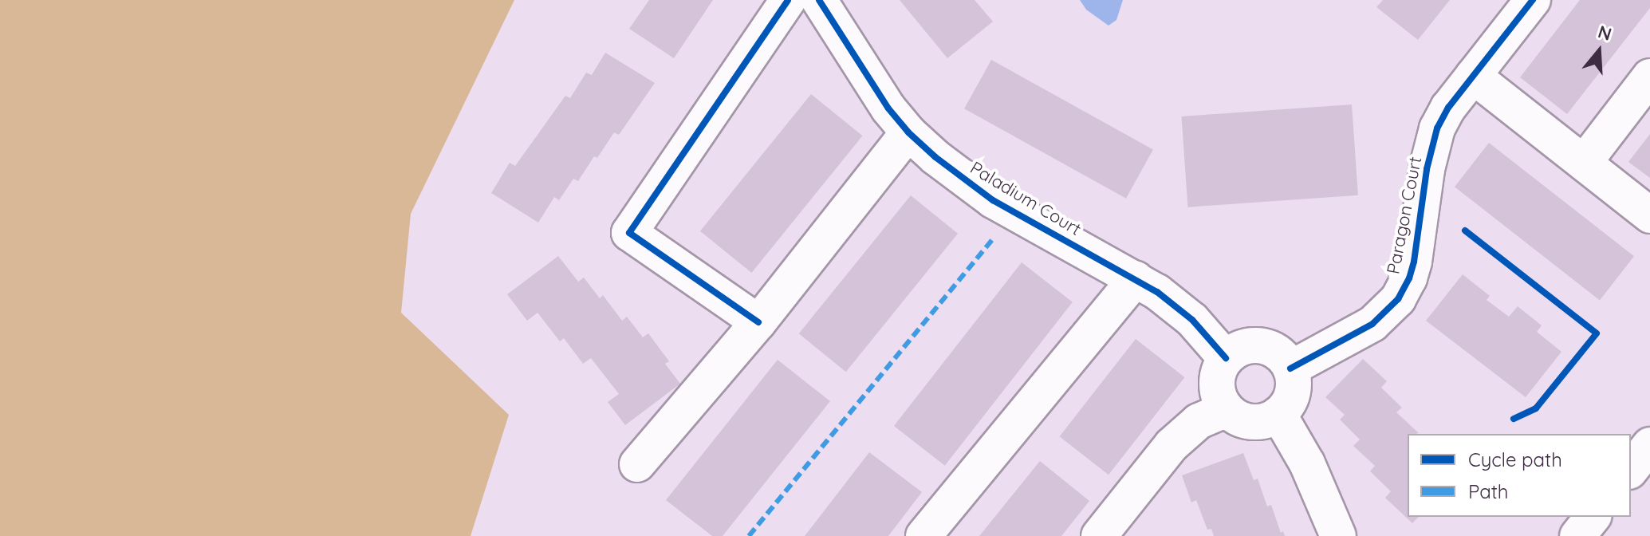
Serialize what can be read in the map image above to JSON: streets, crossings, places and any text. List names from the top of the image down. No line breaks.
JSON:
{"streets":{"street":["Paladium Court","Paragon Court"]},"crossings":[["Paladium Court","Paragon Court"]],"legend":["Cycle path","Path"],"north":"top"}
